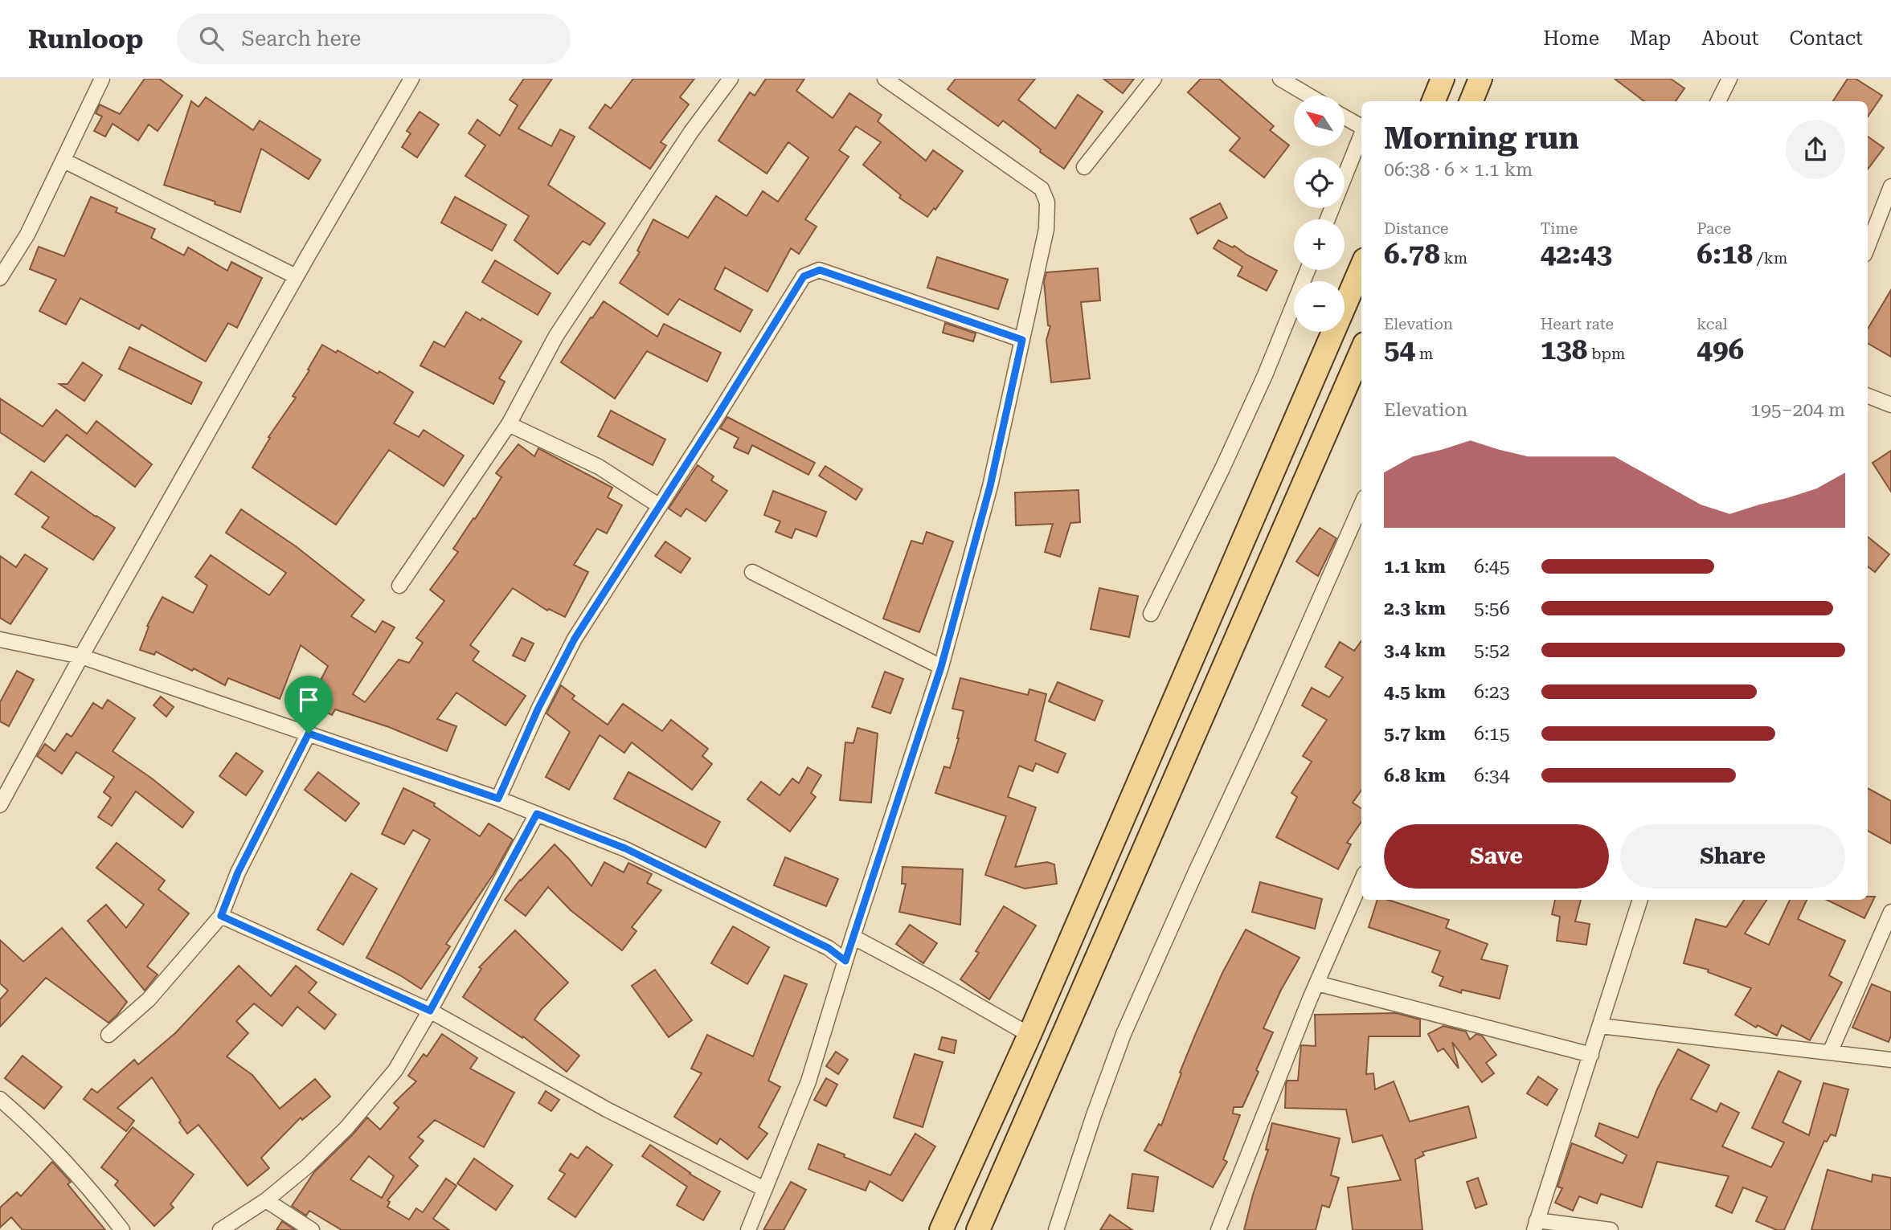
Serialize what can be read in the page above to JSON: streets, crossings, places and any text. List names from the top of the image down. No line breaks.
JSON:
{"north":"top left","page":{"header":"Runloop","search":"Search here","nav":["Home","Map","About","Contact"],"map_buttons":["+","−"],"heading":["Morning run","06:38 · 6 × 1.1 km"],"stats":[["Distance","6.78 km"],["Time","42:43"],["Pace","6:18 /km"],["Elevation","54 m"],["Heart rate","138 bpm"],["kcal","496"]],"chart":["Elevation","195–204 m"],"list":[{"name":"1.1 km","note":"6:45"},{"name":"2.3 km","note":"5:56"},{"name":"3.4 km","note":"5:52"},{"name":"4.5 km","note":"6:23"},{"name":"5.7 km","note":"6:15"},{"name":"6.8 km","note":"6:34"}],"buttons":["Save","Share"]}}
